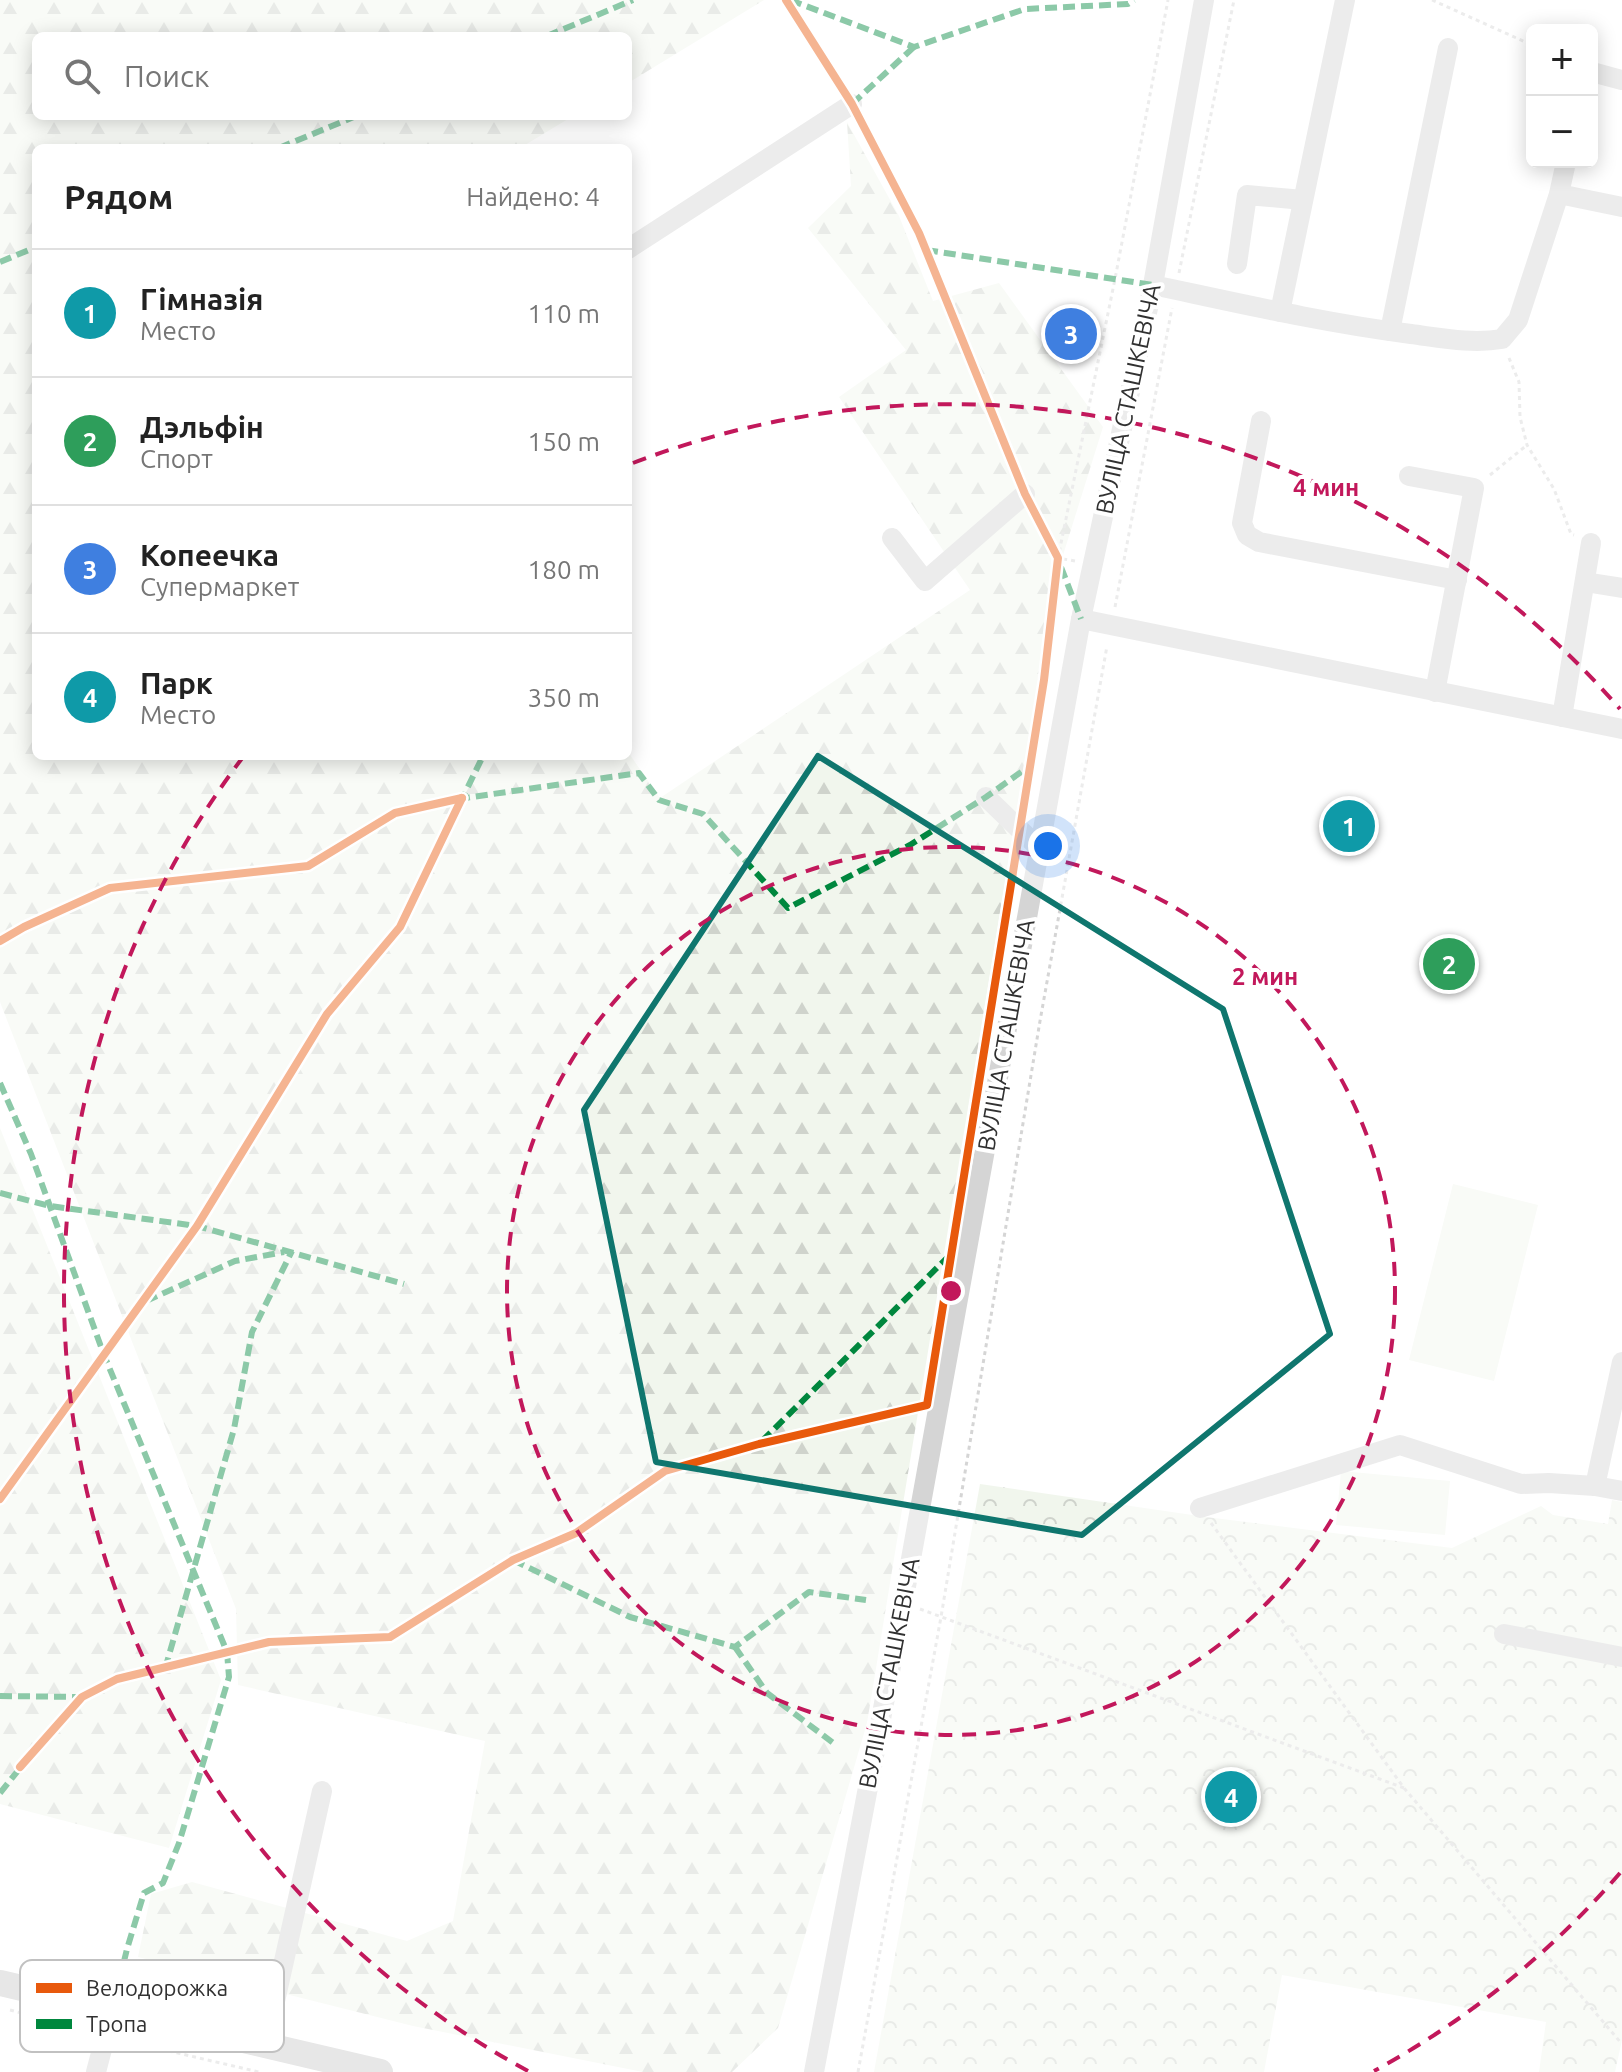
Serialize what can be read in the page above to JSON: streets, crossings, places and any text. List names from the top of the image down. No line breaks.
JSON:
{"streets":{"street":["ВУЛІЦА СТАШКЕВІЧА"]},"legend":["Велодорожка","Тропа"],"page":{"map_buttons":["+","−"],"search":"Поиск","heading":["Рядом","Найдено: 4"],"list":[{"mark":"1","name":"Гімназія","note":"Место","value":"110 m"},{"mark":"2","name":"Дэльфін","note":"Спорт","value":"150 m"},{"mark":"3","name":"Копеечка","note":"Супермаркет","value":"180 m"},{"mark":"4","name":"Парк","note":"Место","value":"350 m"}],"pins":["3","1","2","4"]},"rings":["4 мин","2 мин"]}
